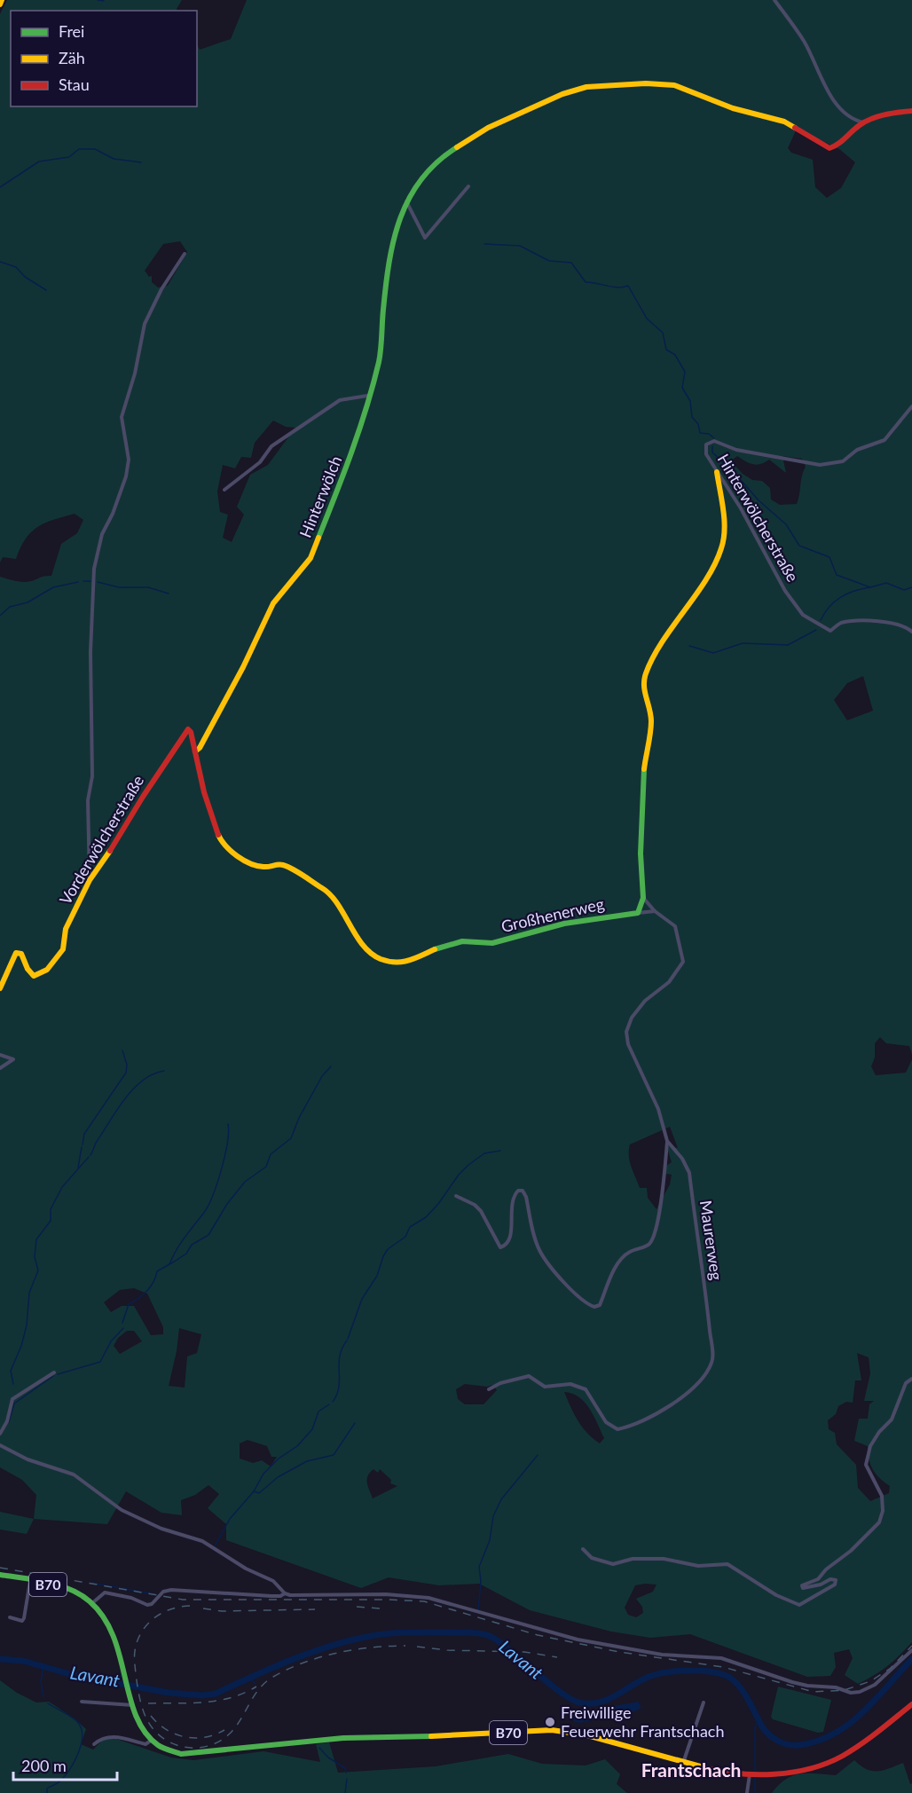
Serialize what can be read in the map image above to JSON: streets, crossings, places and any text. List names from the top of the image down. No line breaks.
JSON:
{"streets":{"main road":["Hinterwölch","Vorderwölcherstraße","Großhenerweg","B70"],"street":["Hinterwölcherstraße","Maurerweg"]},"crossings":[["Hinterwölch","Vorderwölcherstraße"],["Hinterwölch","Großhenerweg"],["Vorderwölcherstraße","Großhenerweg"]],"districts":["Frantschach"],"water":["Lavant"],"places":["Freiwillige Feuerwehr Frantschach"],"legend":["Frei","Zäh","Stau"],"scale_bar":"200 m"}
